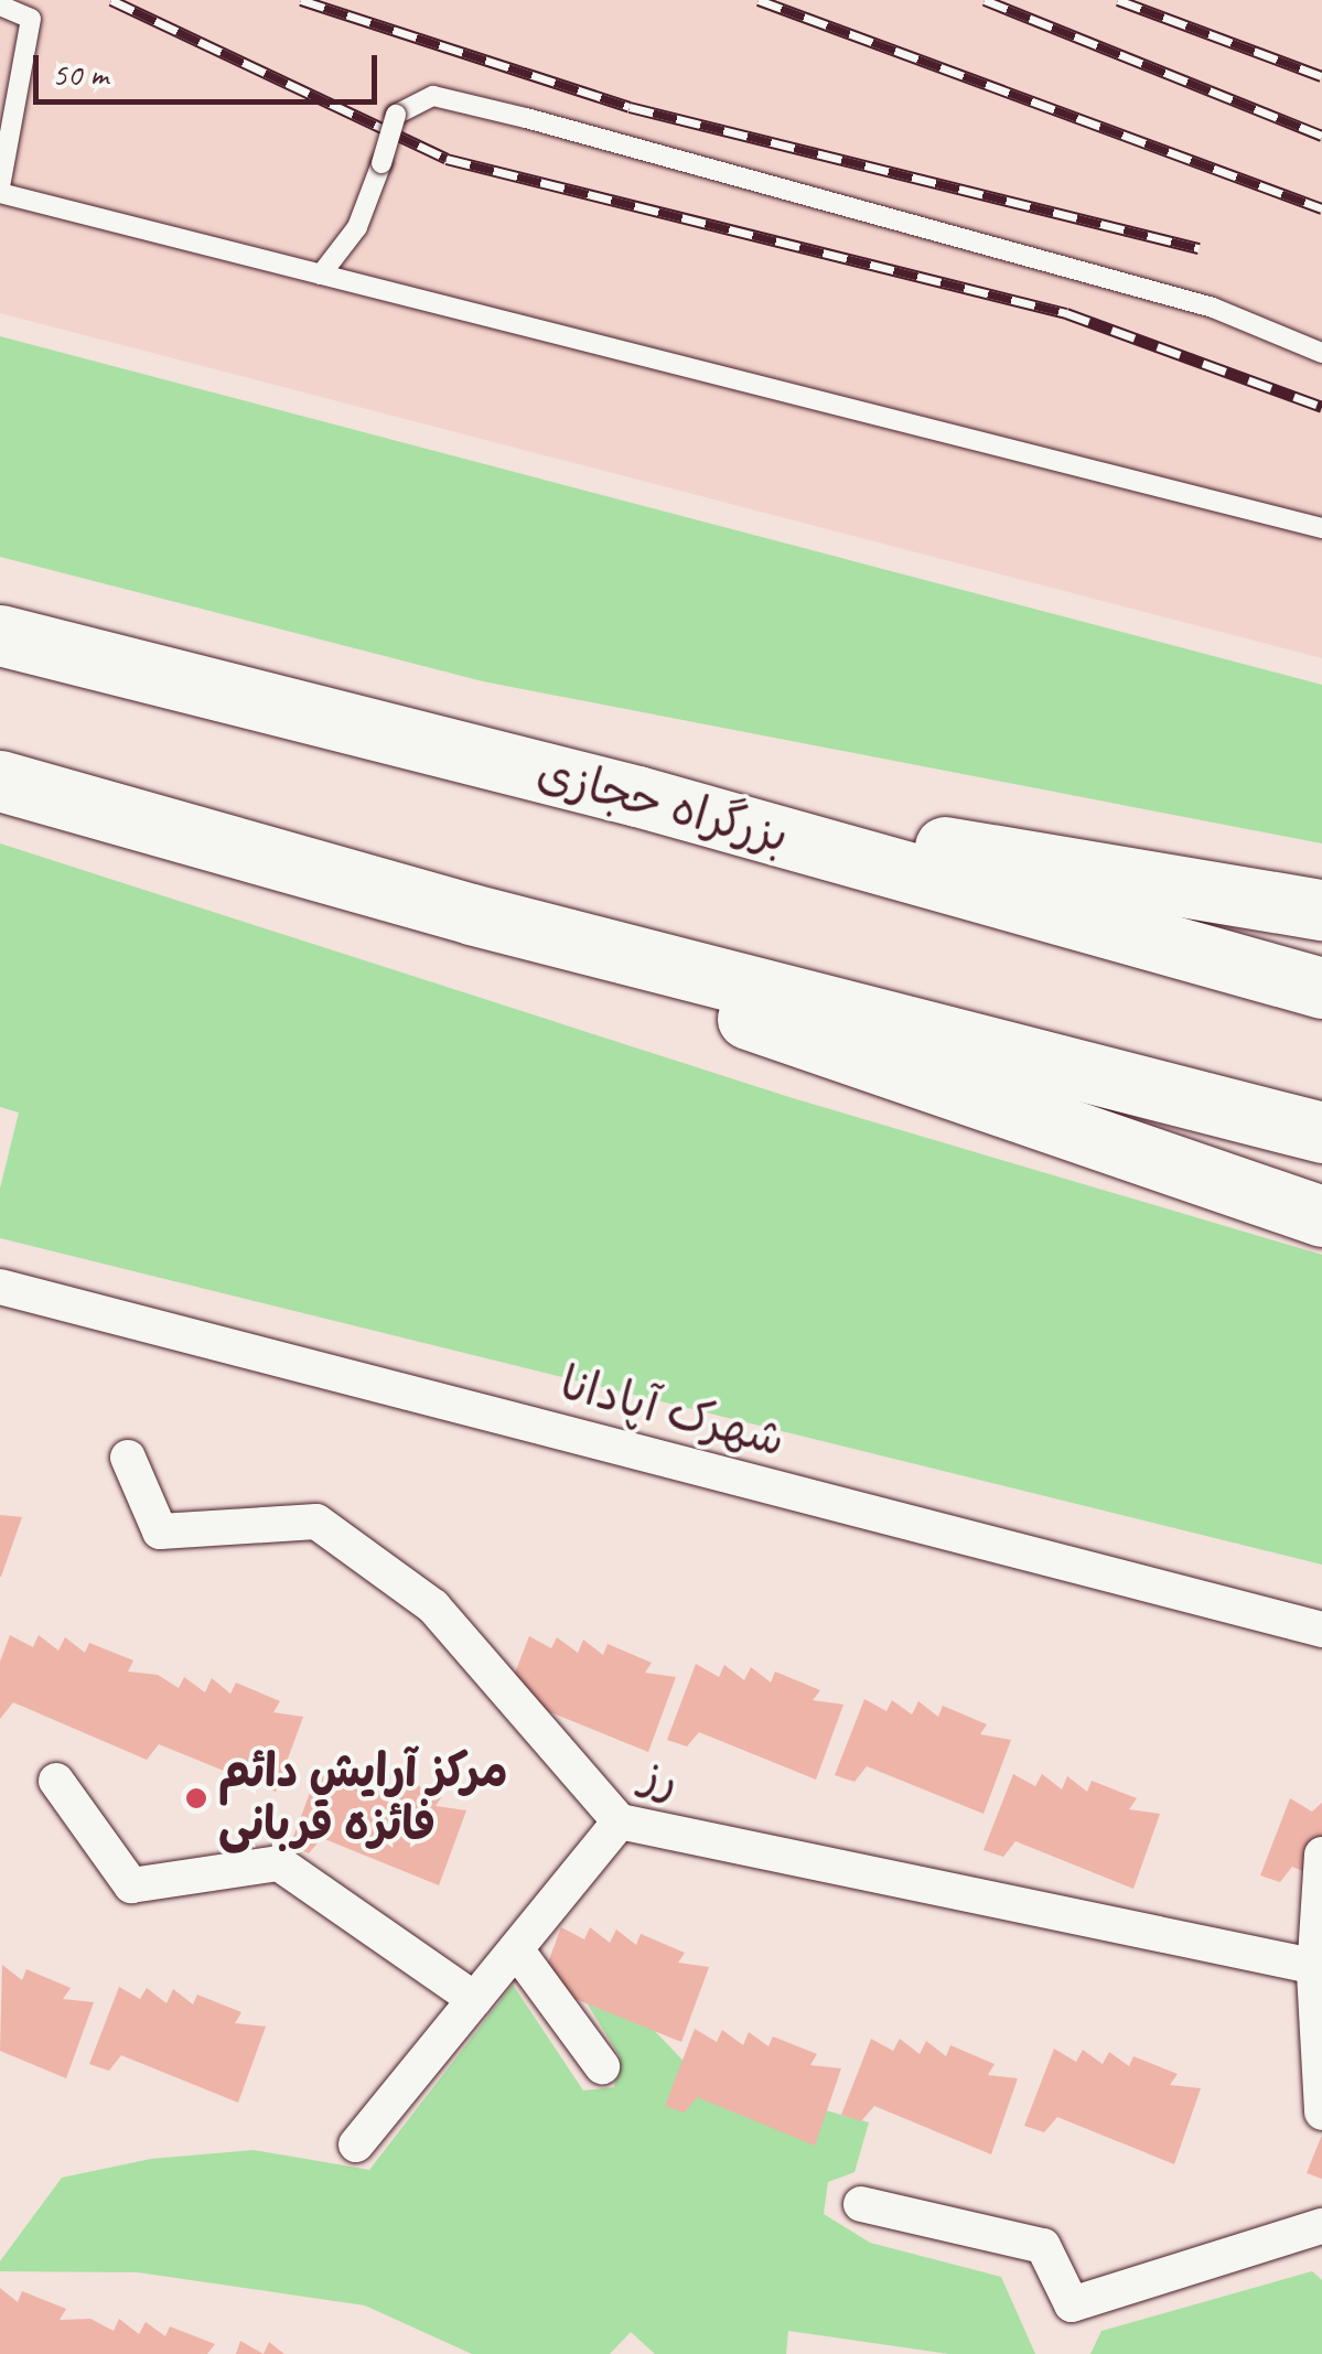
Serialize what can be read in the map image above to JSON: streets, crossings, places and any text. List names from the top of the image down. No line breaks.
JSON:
{"streets":{"highway":["بزرگراه حجازی"],"street":["شهرک آپادانا","رز"]},"places":["مرکز آرایش دائم فائزه قربانی"],"scale_bar":"50 m"}
